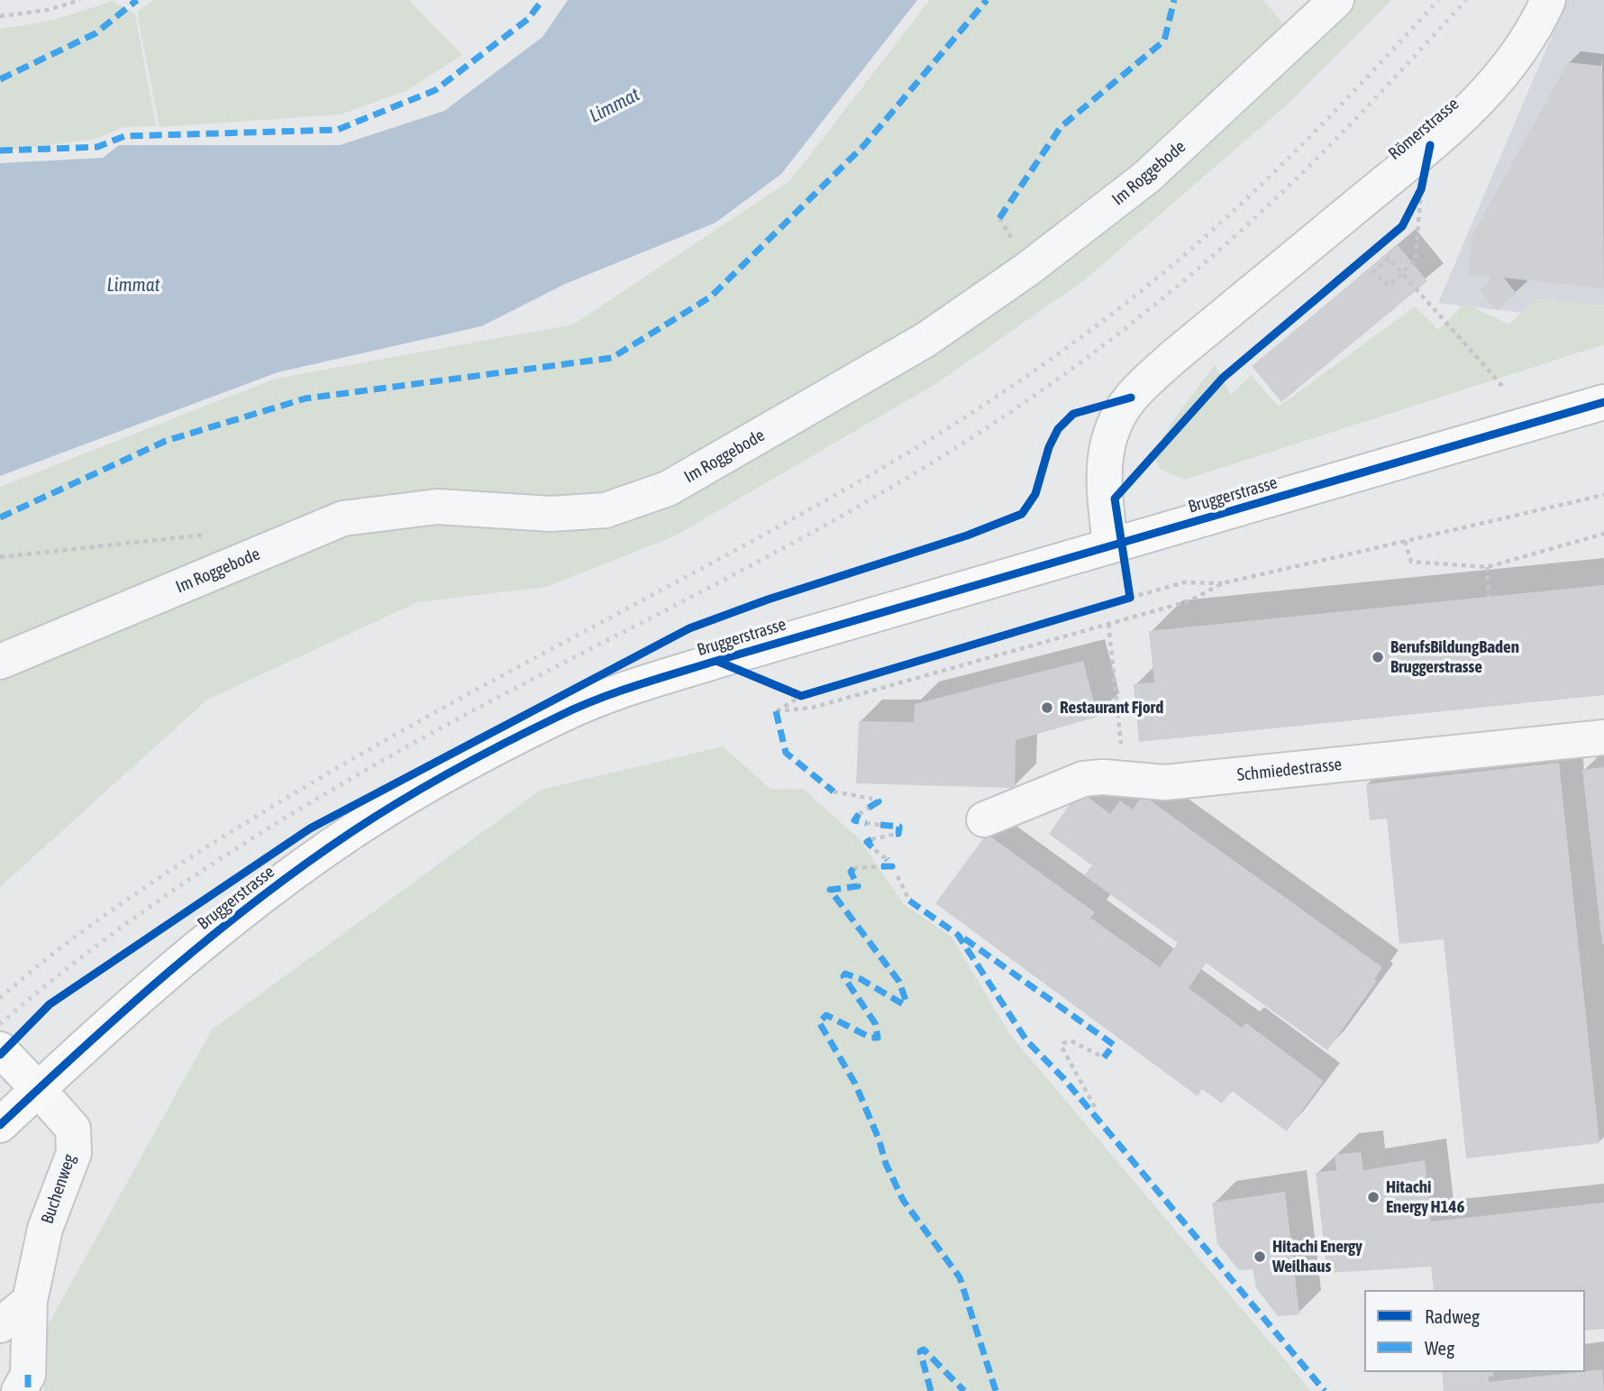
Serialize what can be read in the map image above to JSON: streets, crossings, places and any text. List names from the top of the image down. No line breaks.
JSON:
{"streets":{"main road":["Bruggerstrasse"],"street":["Römerstrasse","Im Roggebode","Schmiedestrasse","Buchenweg"]},"crossings":[["Römerstrasse","Bruggerstrasse"],["Bruggerstrasse","Buchenweg"]],"water":["Limmat"],"places":["BerufsBildungBaden Bruggerstrasse","Restaurant Fjord","Hitachi Energy H146","Hitachi Energy Weilhaus"],"legend":["Radweg","Weg"]}
